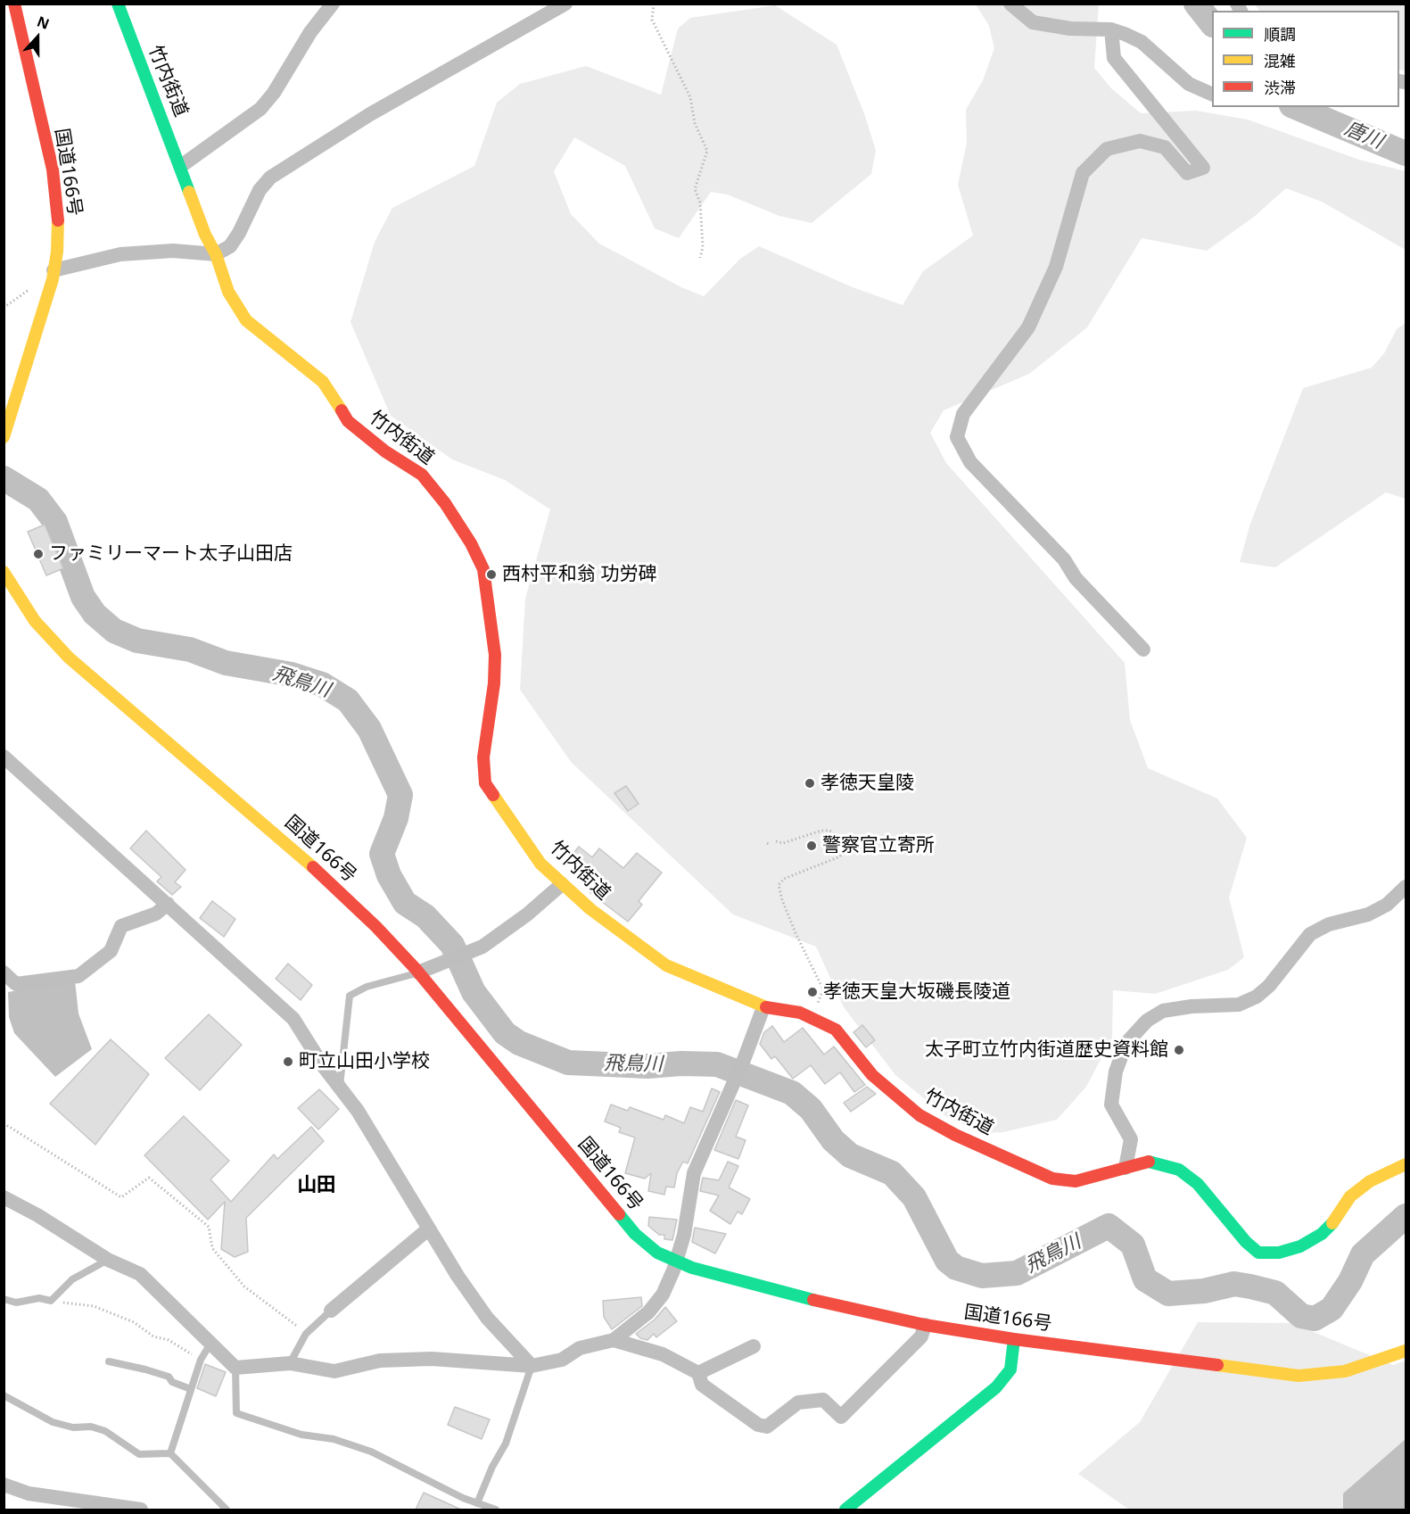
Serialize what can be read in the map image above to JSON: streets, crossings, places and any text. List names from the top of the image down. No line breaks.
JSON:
{"streets":{"main road":["竹内街道","国道166号"]},"districts":["山田"],"water":["唐川","飛鳥川"],"places":["ファミリーマート太子山田店","西村平和翁 功労碑","孝徳天皇陵","警察官立寄所","孝徳天皇大坂磯長陵道","太子町立竹内街道歴史資料館","町立山田小学校"],"legend":["順調","混雑","渋滞"],"north":"top"}
